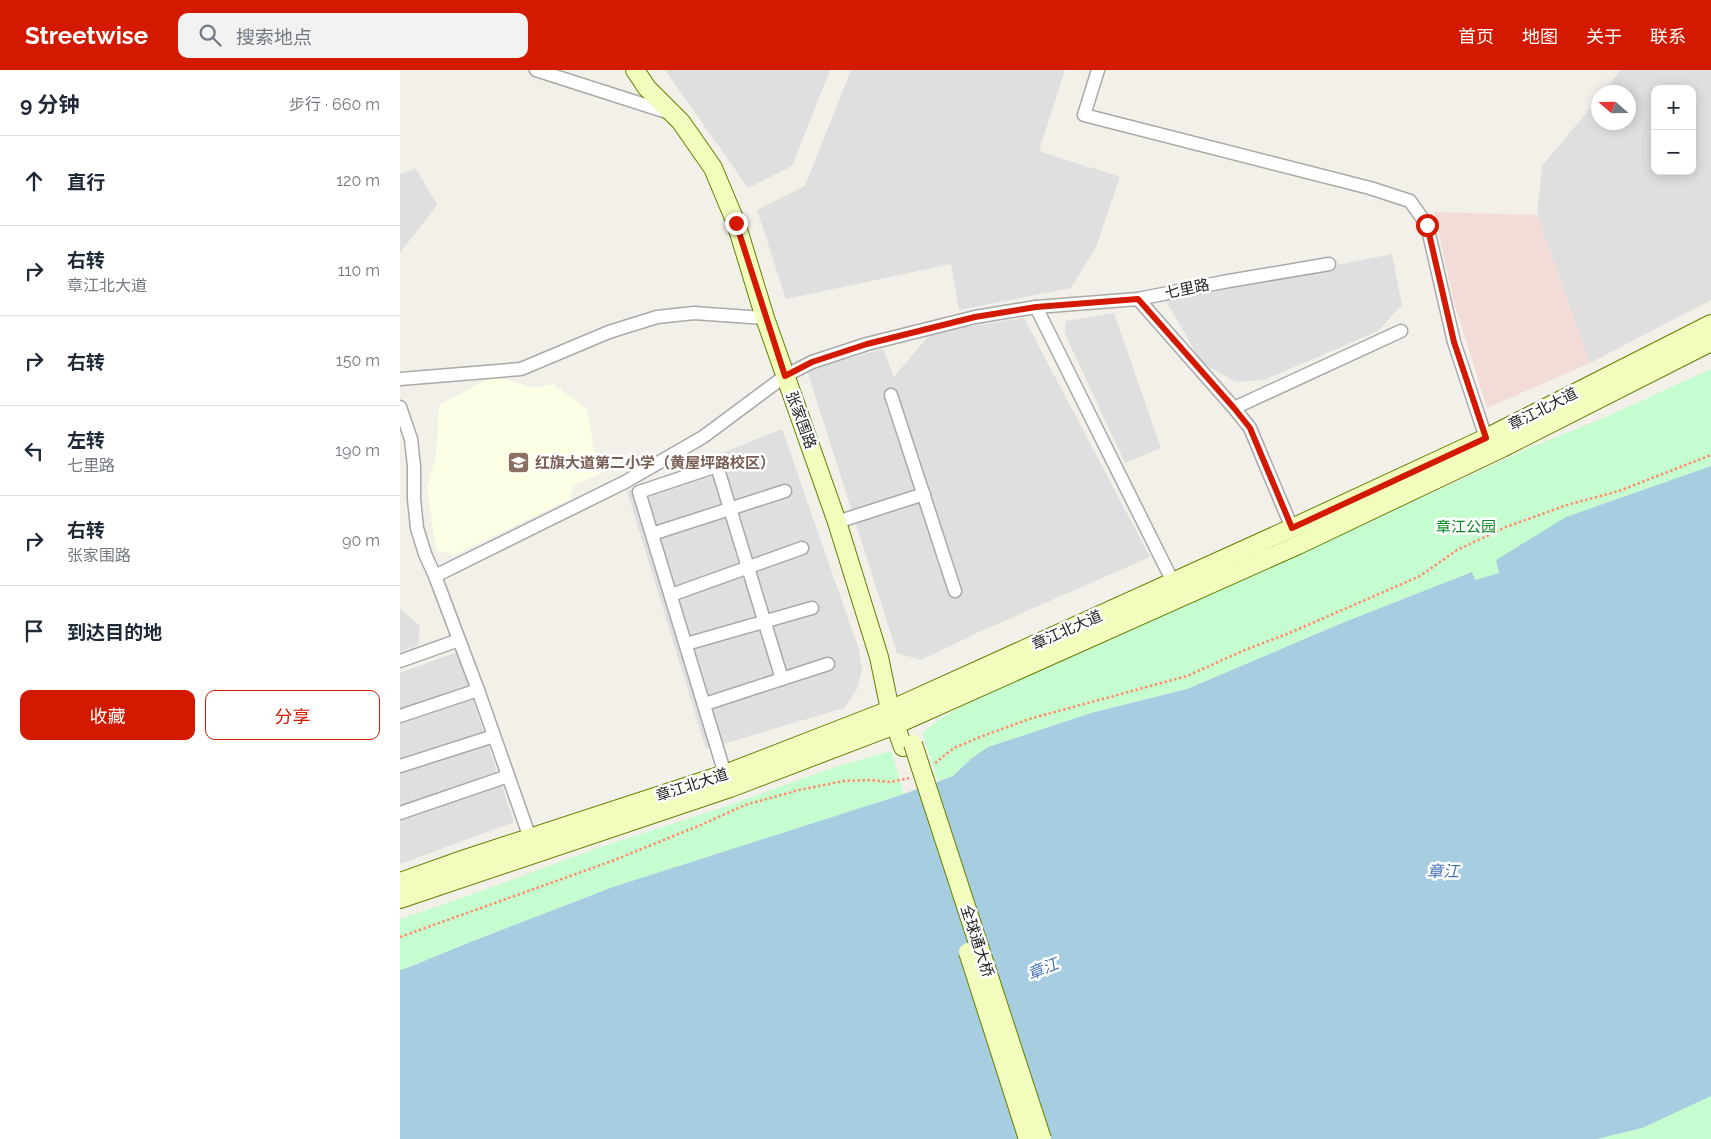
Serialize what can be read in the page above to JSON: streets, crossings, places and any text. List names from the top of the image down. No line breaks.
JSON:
{"streets":{"main road":["章江北大道","张家围路","全球通大桥"],"street":["七里路"]},"crossings":[["七里路","张家围路"],["章江北大道","张家围路"],["张家围路","全球通大桥"]],"water":["章江"],"parks":["章江公园"],"places":{"school or university":["红旗大道第二小学（黄屋坪路校区）"]},"north":"left","page":{"header":"Streetwise","search":"搜索地点","nav":["首页","地图","关于","联系"],"heading":["9 分钟","步行 · 660 m"],"map_buttons":["+","−"],"list":[["直行","120 m"],["右转","章江北大道","110 m"],["右转","150 m"],["左转","七里路","190 m"],["右转","张家围路","90 m"],"到达目的地"],"buttons":["收藏","分享"]}}
